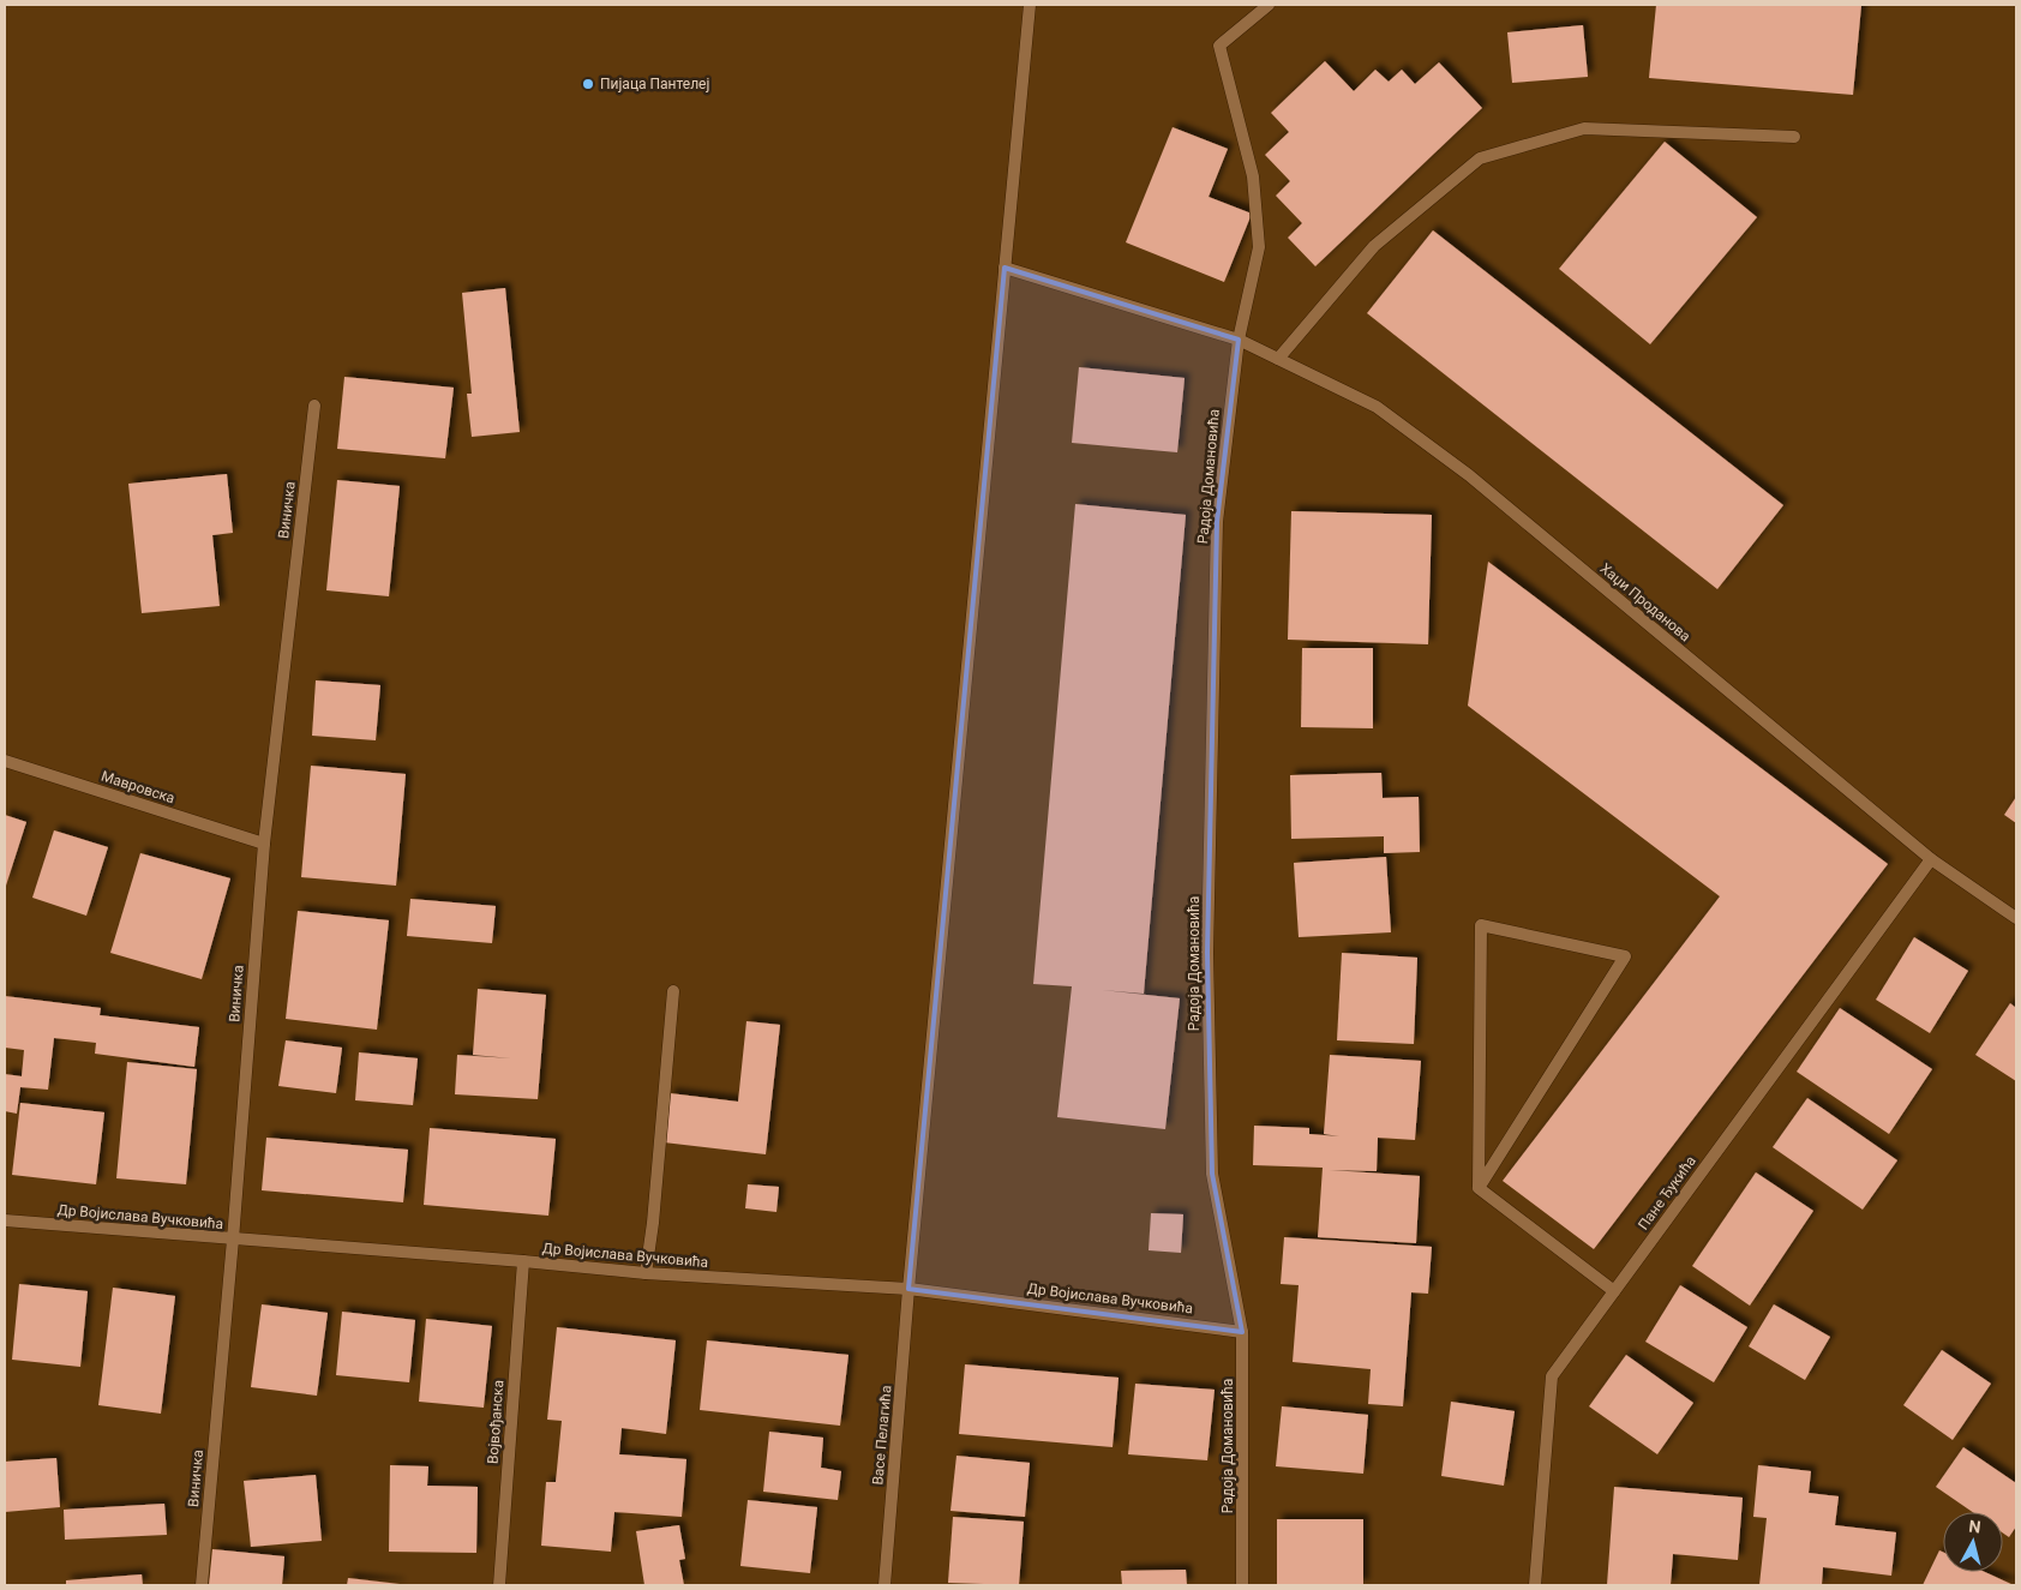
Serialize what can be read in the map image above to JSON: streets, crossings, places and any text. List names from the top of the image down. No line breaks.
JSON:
{"streets":{"street":["Радоја Домановића","Виничка","Хаџи Проданова","Мавровска","Пане Ђукића","Др Војислава Вучковића","Војвођанска","Васе Пелагића"]},"crossings":[["Радоја Домановића","Хаџи Проданова"],["Радоја Домановића","Др Војислава Вучковића"],["Виничка","Мавровска"],["Виничка","Др Војислава Вучковића"],["Хаџи Проданова","Пане Ђукића"],["Др Војислава Вучковића","Војвођанска"],["Др Војислава Вучковића","Васе Пелагића"]],"places":["Пијаца Пантелеј"],"north":"top"}
